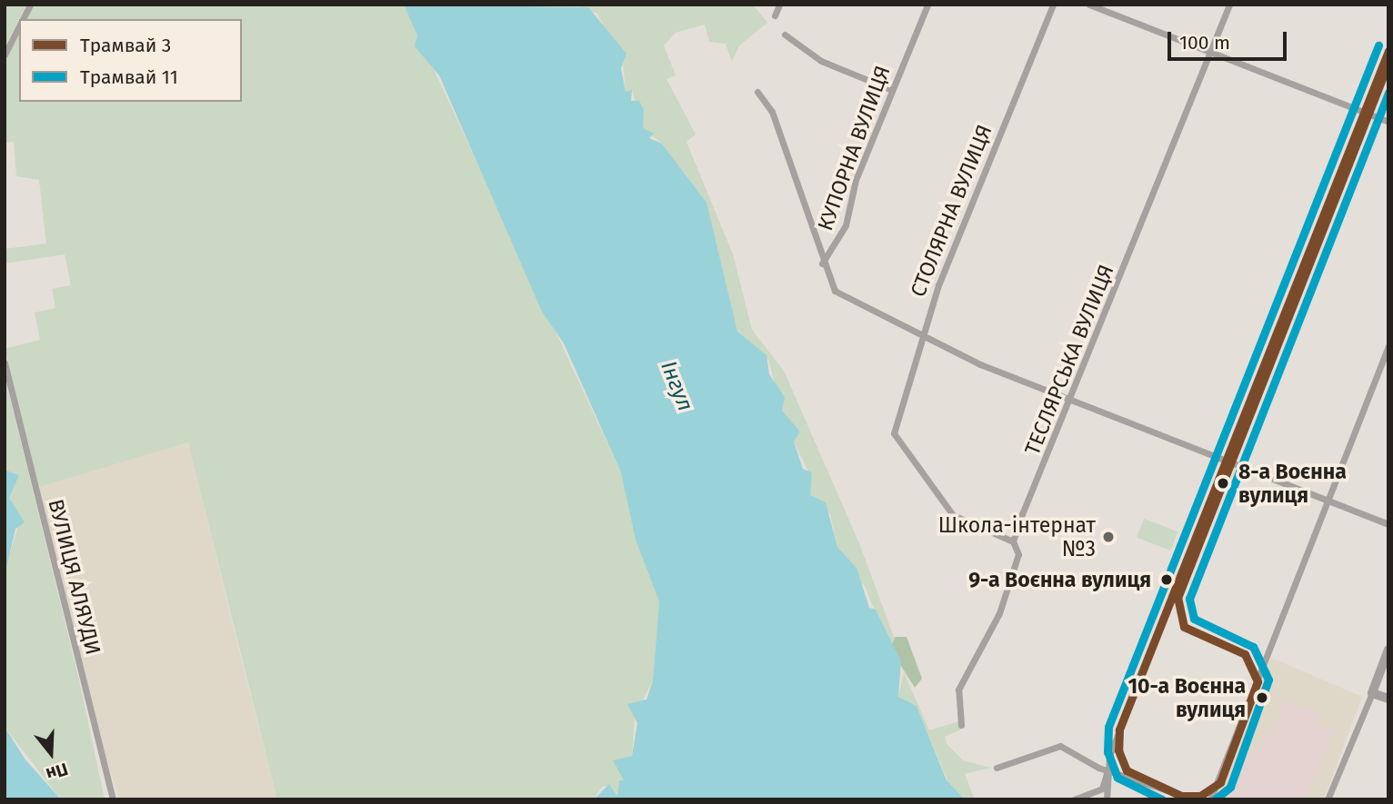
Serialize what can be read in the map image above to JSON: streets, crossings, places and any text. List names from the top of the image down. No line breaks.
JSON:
{"streets":{"street":["КУПОРНА ВУЛИЦЯ","СТОЛЯРНА ВУЛИЦЯ","ТЕСЛЯРСЬКА ВУЛИЦЯ","ВУЛИЦЯ АЛЯУДИ"]},"crossings":[["СТОЛЯРНА ВУЛИЦЯ","ТЕСЛЯРСЬКА ВУЛИЦЯ"]],"water":["Інгул"],"places":["8-а Воєнна вулиця","Школа-інтернат №3","9-а Воєнна вулиця","10-а Воєнна вулиця"],"lines":["tram line 11","tram line 3"],"legend":["Трамвай 3","Трамвай 11"],"scale_bar":"100 m","north":"bottom"}
